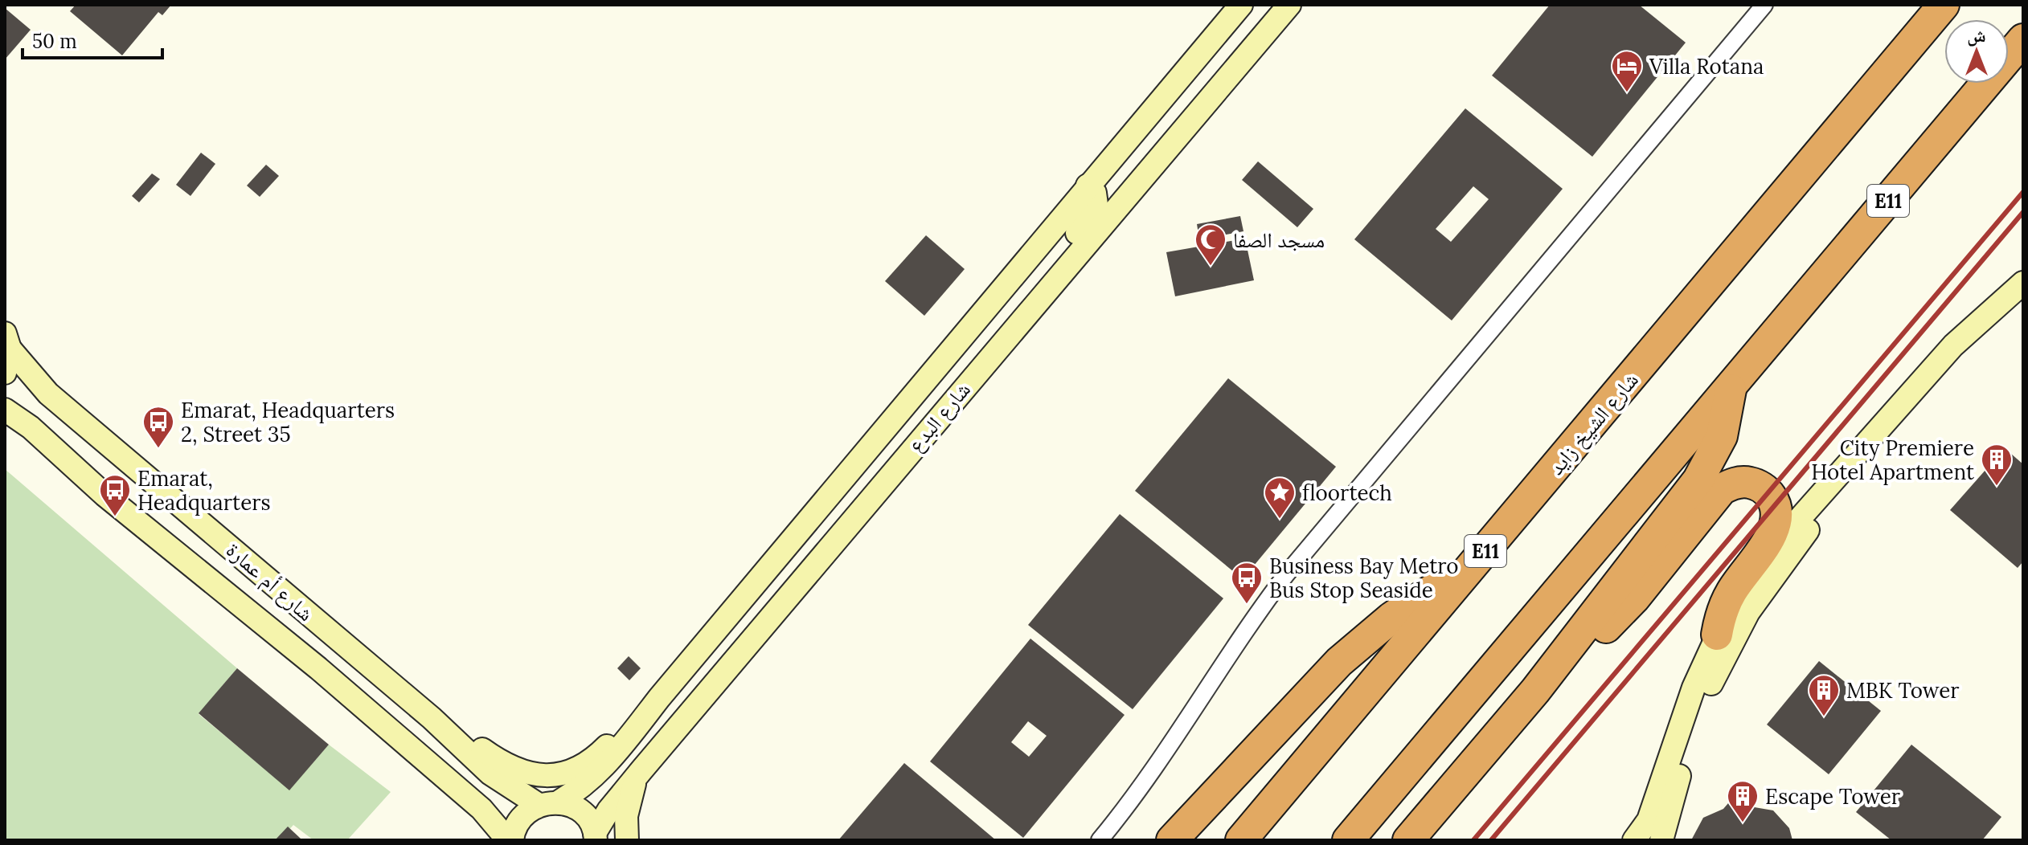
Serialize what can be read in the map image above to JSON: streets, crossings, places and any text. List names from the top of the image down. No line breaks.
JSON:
{"streets":{"highway":["E11","شارع الشيخ زايد"],"street":["شارع البدع","شارع أم عمارة"]},"crossings":[["شارع البدع","شارع أم عمارة"]],"places":{"hotel":["Villa Rotana"],"mosque":["مسجد الصفا"],"bus stop":["Emarat, Headquarters 2, Street 35","Emarat, Headquarters","Business Bay Metro Bus Stop Seaside"],"building":["City Premiere Hotel Apartment","MBK Tower","Escape Tower"],"place":["floortech"]},"scale_bar":"50 m","north":"top"}
